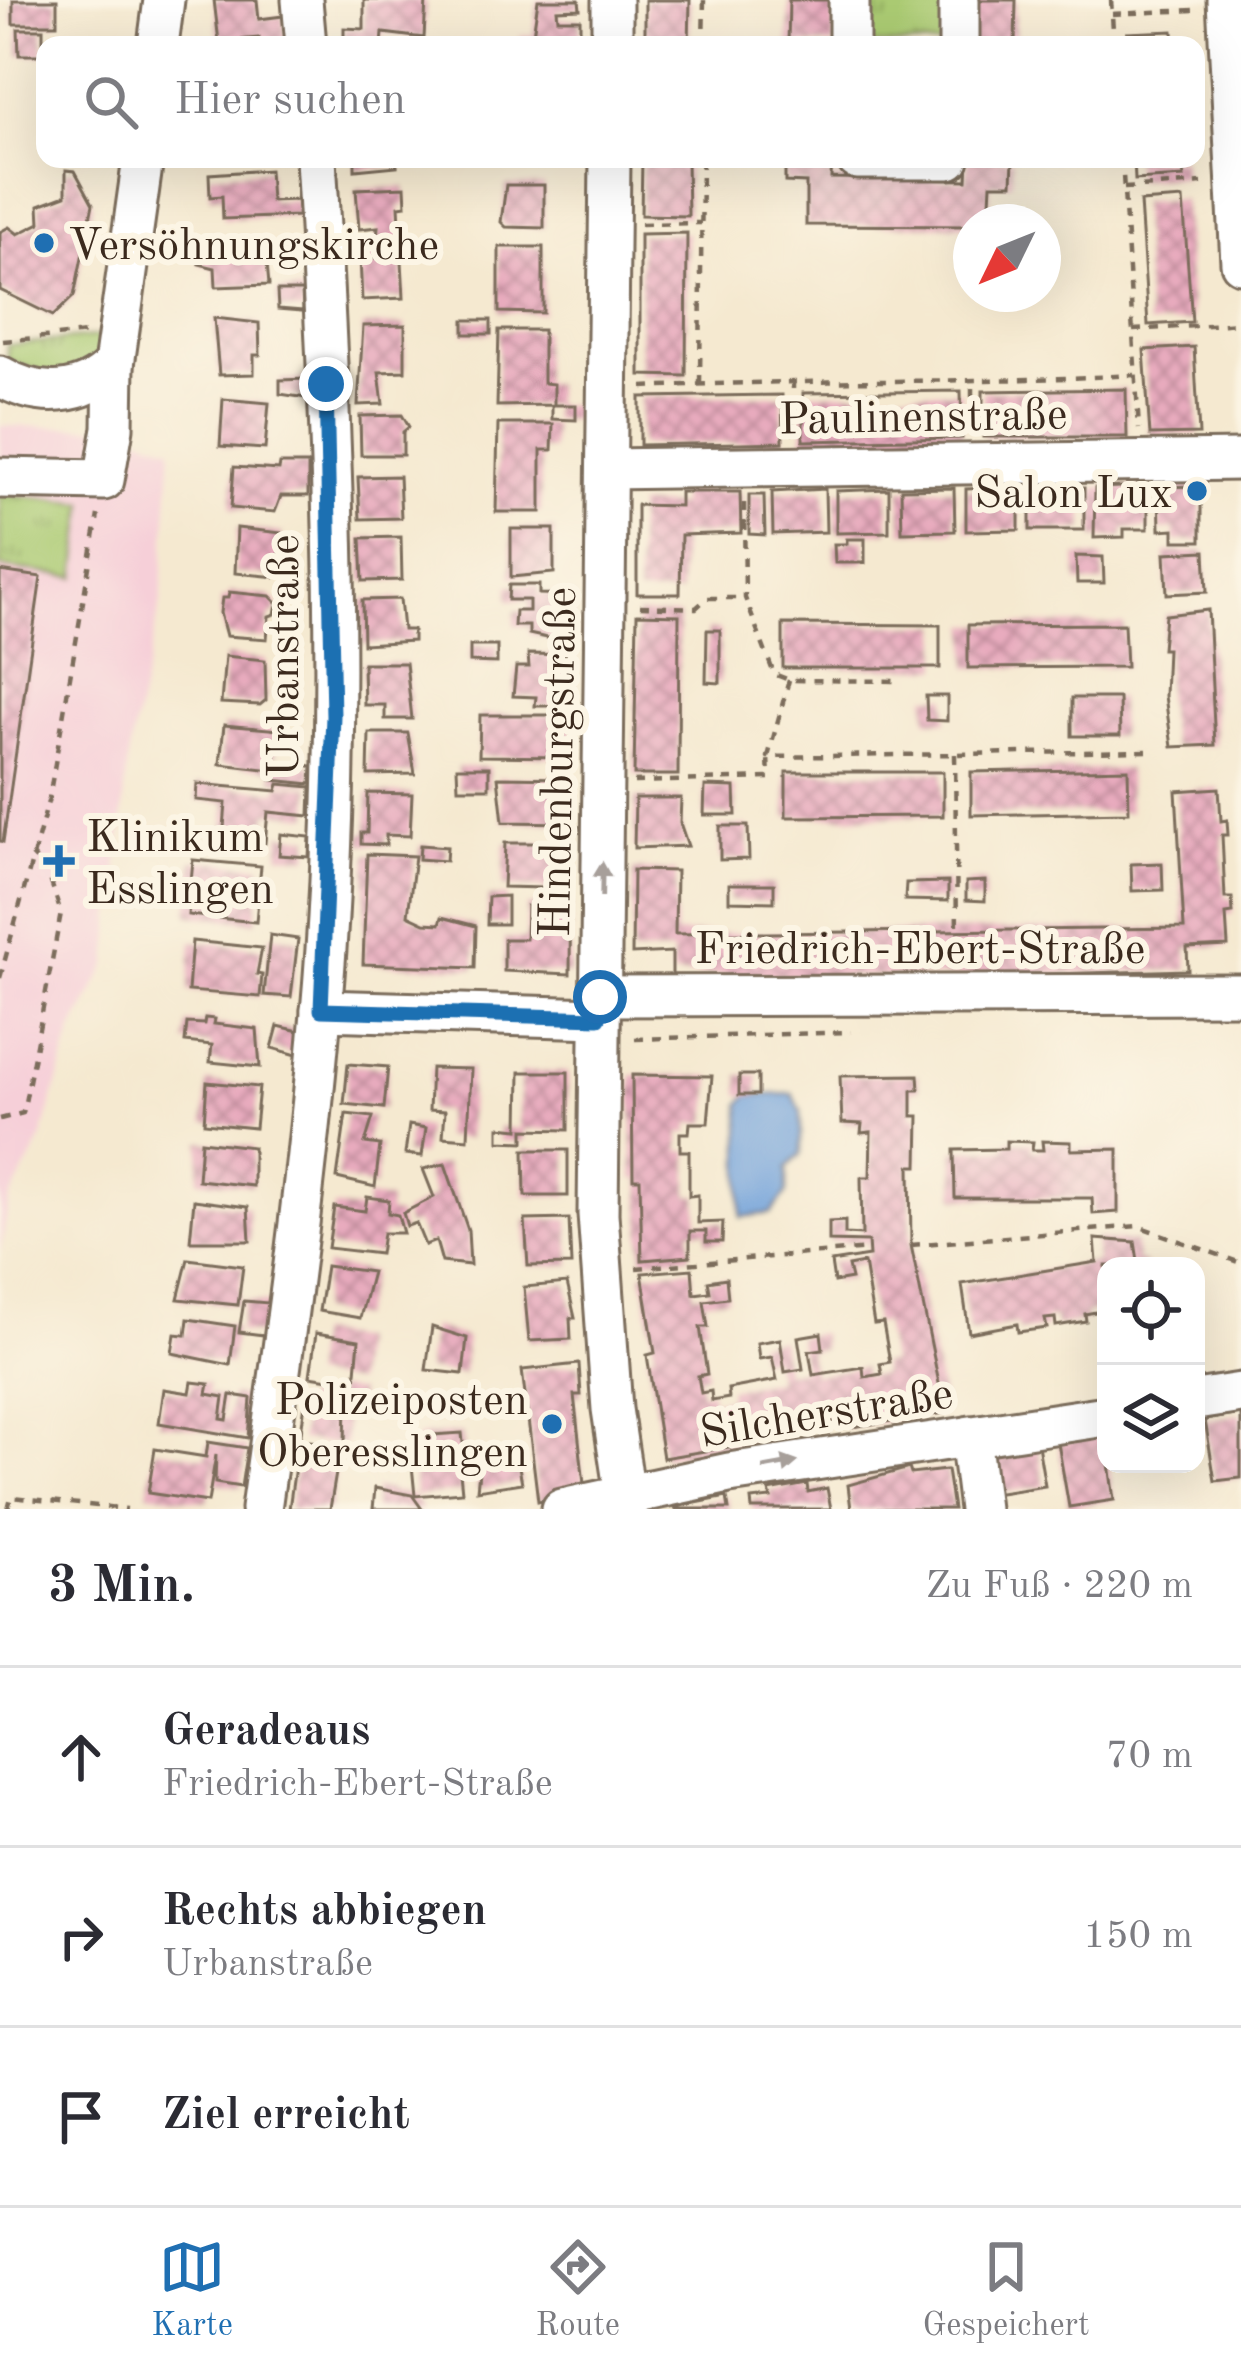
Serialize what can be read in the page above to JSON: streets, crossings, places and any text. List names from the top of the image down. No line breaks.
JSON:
{"streets":{"street":["Paulinenstraße","Urbanstraße","Hindenburgstraße","Friedrich-Ebert-Straße","Silcherstraße"]},"crossings":[["Paulinenstraße","Hindenburgstraße"],["Urbanstraße","Friedrich-Ebert-Straße"],["Hindenburgstraße","Friedrich-Ebert-Straße"],["Hindenburgstraße","Silcherstraße"]],"one_way":["Silcherstraße"],"places":{"other":["Versöhnungskirche","Salon Lux","Polizeiposten Oberesslingen"],"health":["Klinikum Esslingen"]},"north":"bottom left","page":{"search":"Hier suchen","heading":["3 Min.","Zu Fuß · 220 m"],"list":[["Geradeaus","Friedrich-Ebert-Straße","70 m"],["Rechts abbiegen","Urbanstraße","150 m"],"Ziel erreicht"],"nav":["Karte","Route","Gespeichert"]}}
